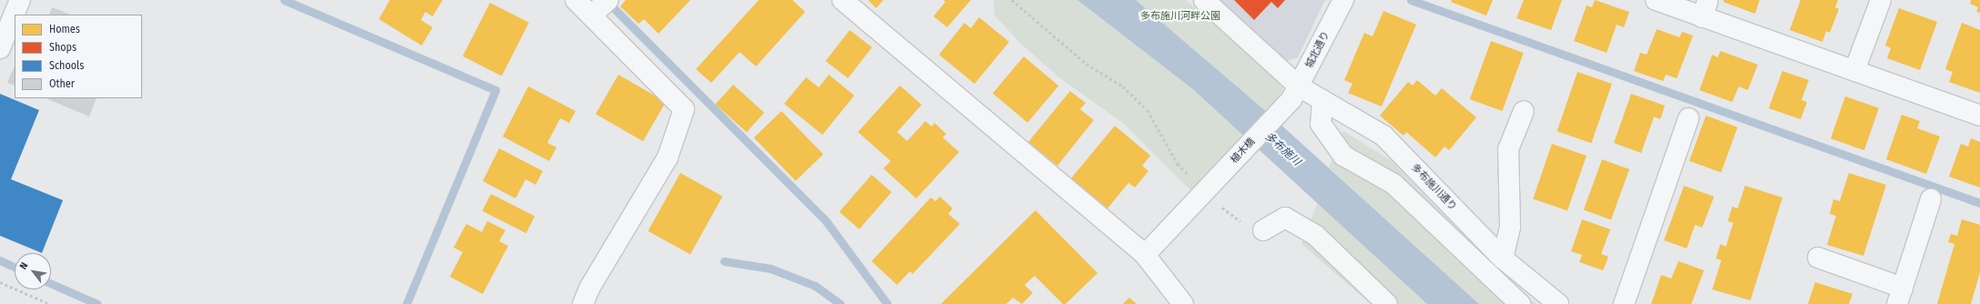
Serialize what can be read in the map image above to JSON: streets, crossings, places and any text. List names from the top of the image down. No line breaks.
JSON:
{"streets":{"street":["城北通り","植木橋","多布施川通り"]},"crossings":[["城北通り","植木橋"],["城北通り","多布施川通り"],["植木橋","多布施川通り"]],"water":["多布施川"],"parks":["多布施川河畔公園"],"legend":["Homes","Shops","Schools","Other"],"north":"top left"}
